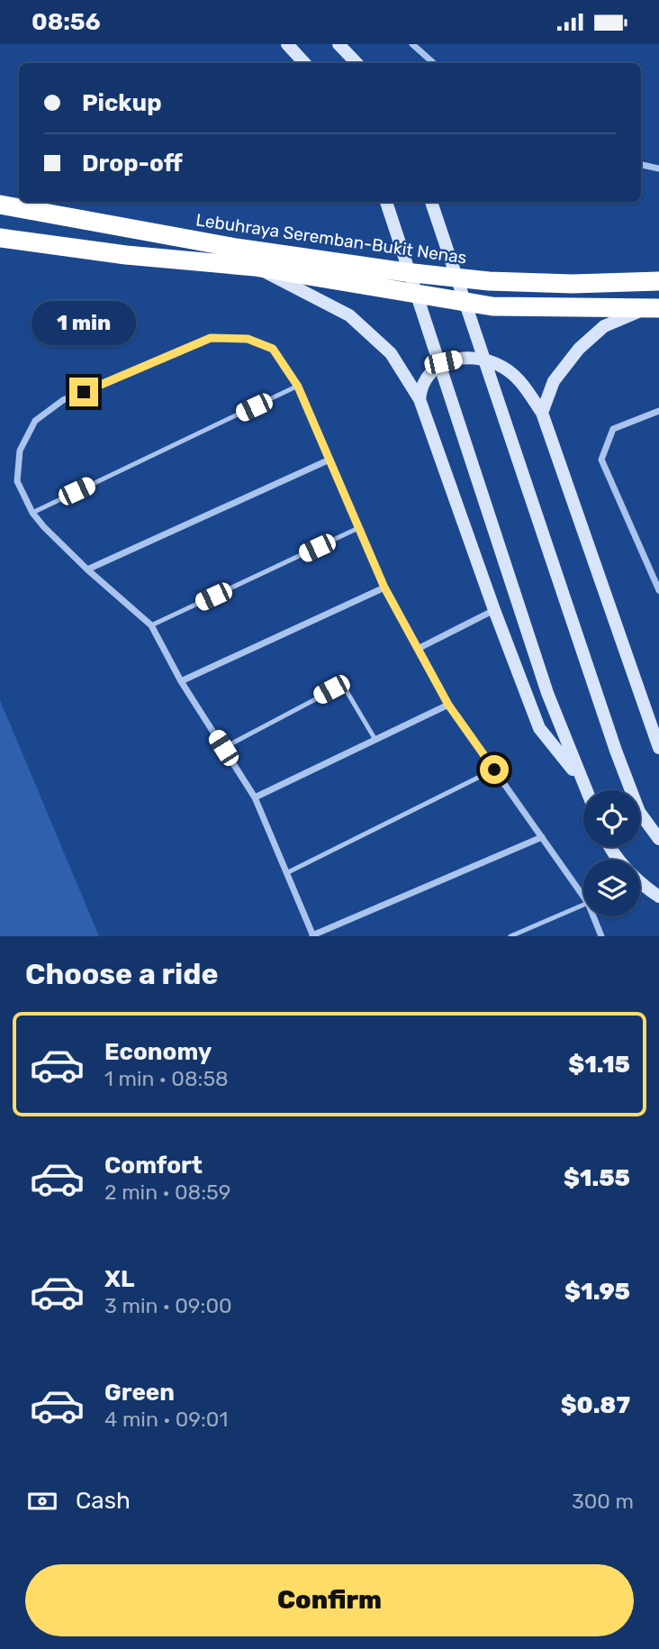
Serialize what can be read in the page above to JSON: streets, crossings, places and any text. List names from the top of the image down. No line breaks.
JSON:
{"streets":{"highway":["Lebuhraya Seremban-Bukit Nenas"]},"page":{"status":"08:56","banner":["Pickup","Drop-off"],"bubble":"1 min","heading":"Choose a ride","list":[{"name":"Economy","note":"1 min · 08:58","value":"$1.15"},{"name":"Comfort","note":"2 min · 08:59","value":"$1.55"},{"name":"XL","note":"3 min · 09:00","value":"$1.95"},{"name":"Green","note":"4 min · 09:01","value":"$0.87"}],"pay":["Cash","300 m"],"buttons":"Confirm"}}
